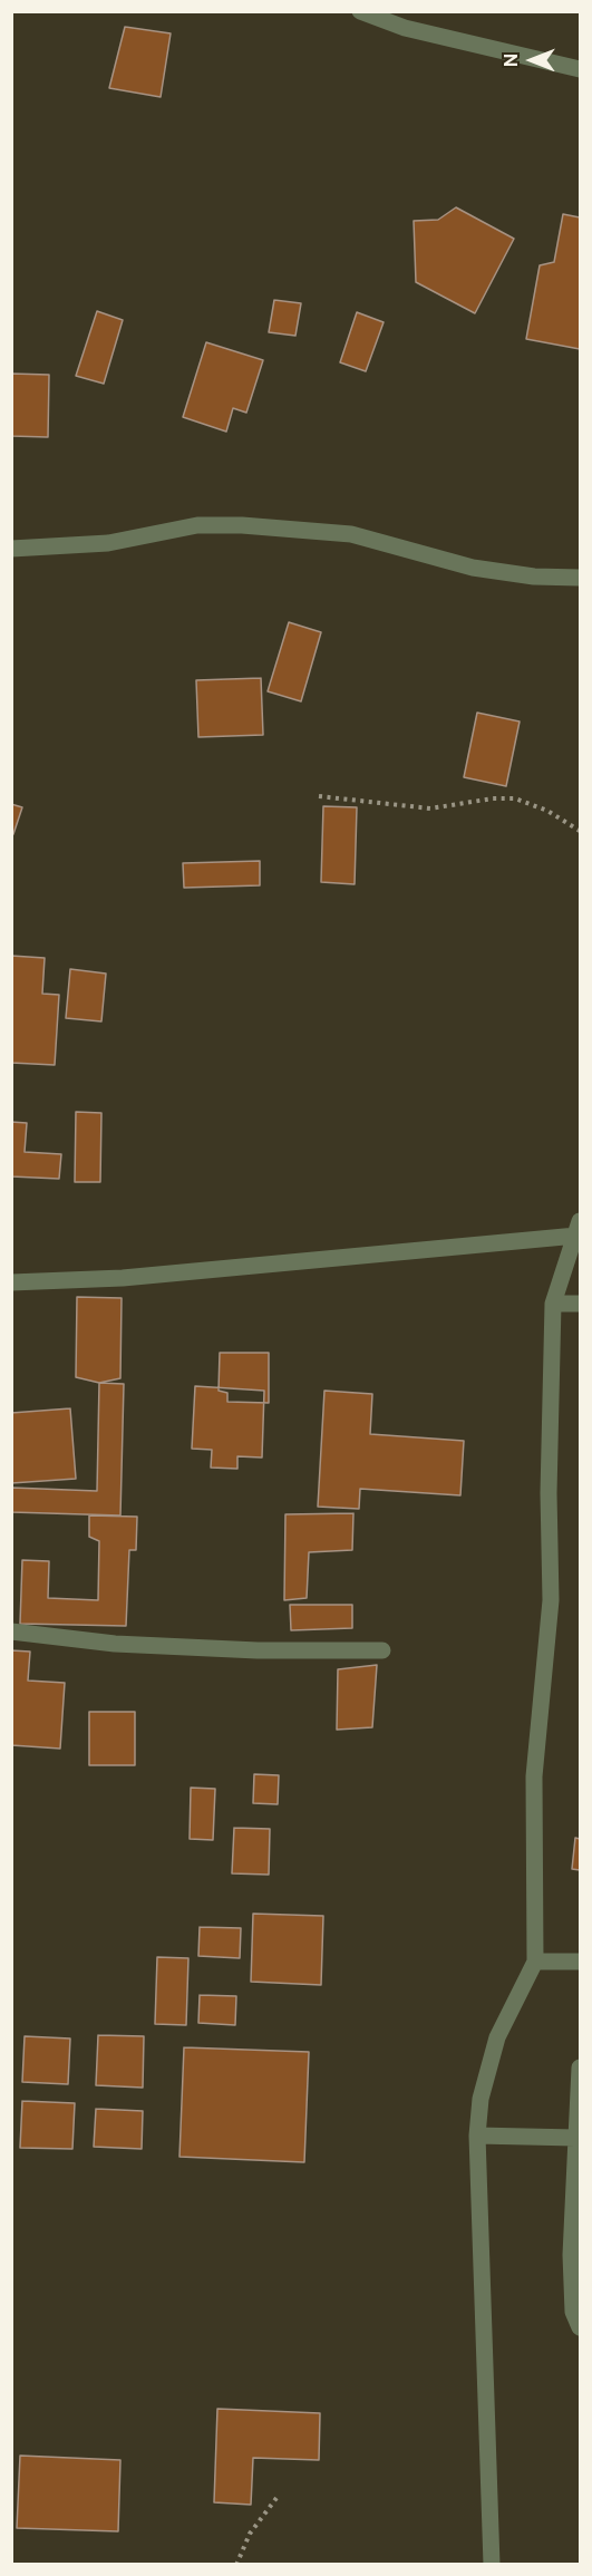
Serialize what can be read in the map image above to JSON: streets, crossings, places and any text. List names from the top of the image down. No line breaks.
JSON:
{"north":"left"}
